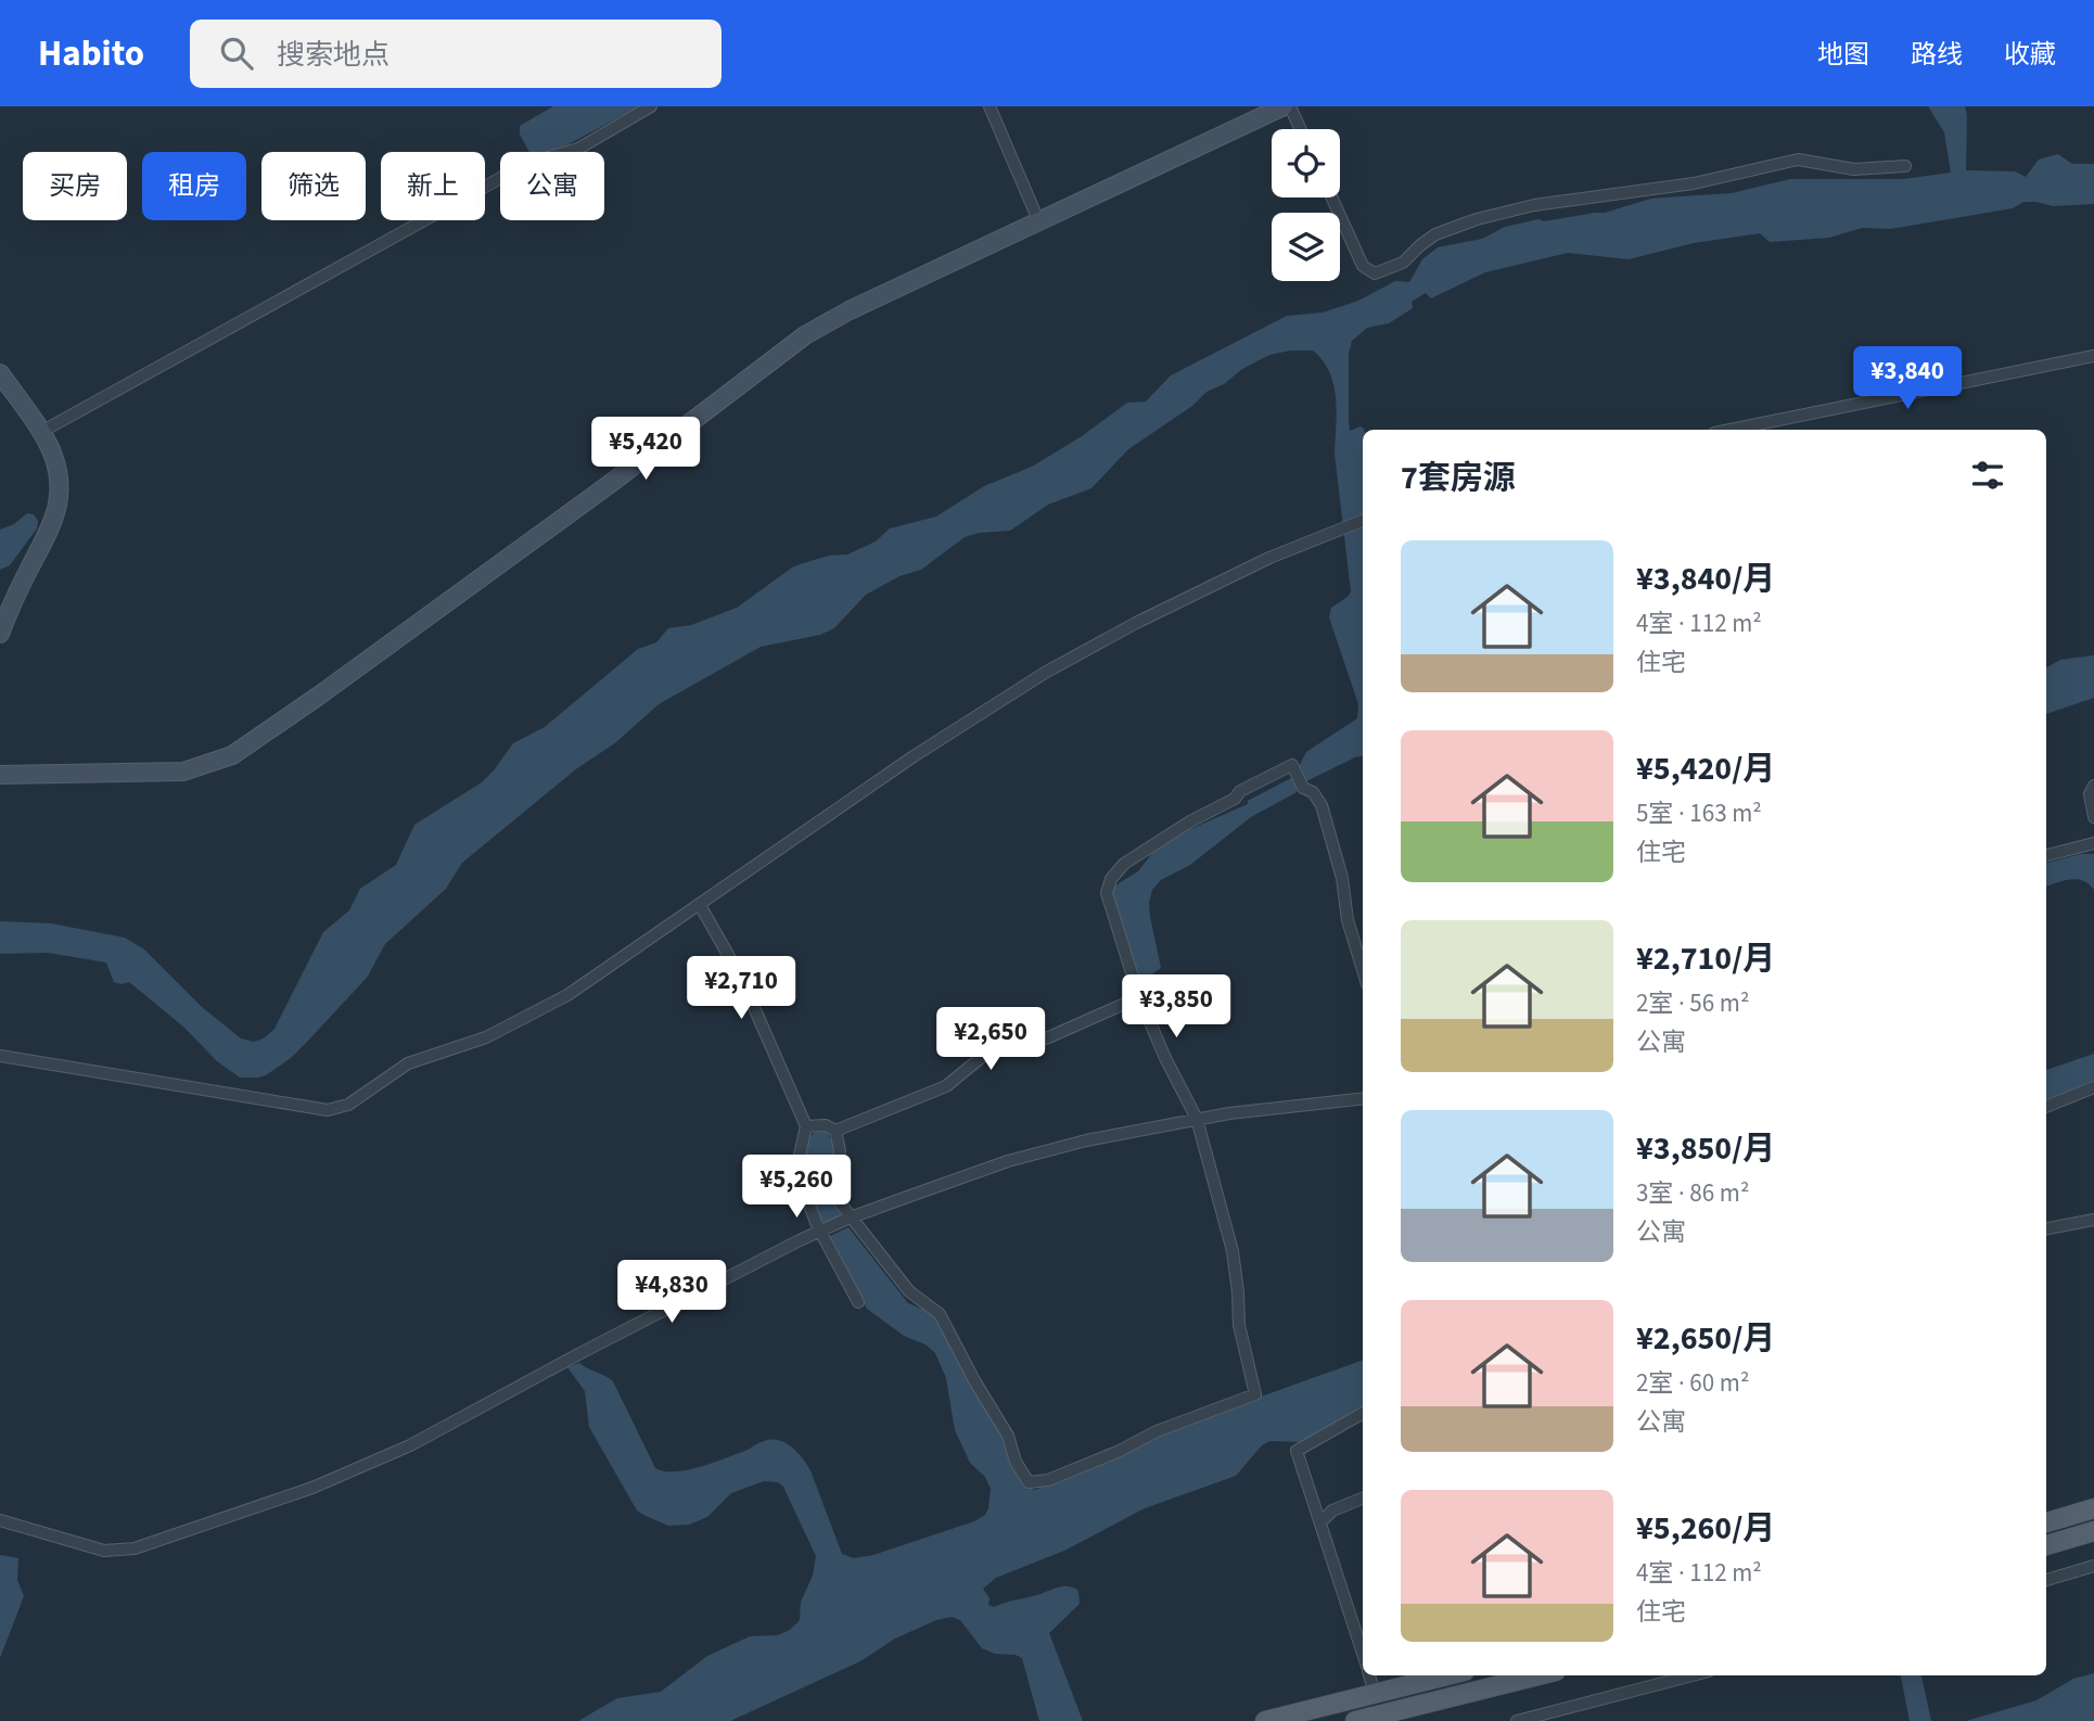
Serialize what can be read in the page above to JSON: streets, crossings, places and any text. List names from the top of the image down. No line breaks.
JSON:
{"page":{"header":"Habito","search":"搜索地点","nav":["地图","路线","收藏"],"chip":["买房","租房","筛选","新上","公寓"],"price":["¥3,840","¥5,420","¥2,710","¥3,850","¥2,650","¥5,260","¥4,830"],"heading":"7套房源","list":[{"name":"¥3,840/月","note":"4室 · 112 m² · 住宅"},{"name":"¥5,420/月","note":"5室 · 163 m² · 住宅"},{"name":"¥2,710/月","note":"2室 · 56 m² · 公寓"},{"name":"¥3,850/月","note":"3室 · 86 m² · 公寓"},{"name":"¥2,650/月","note":"2室 · 60 m² · 公寓"},{"name":"¥5,260/月","note":"4室 · 112 m² · 住宅"}]}}
